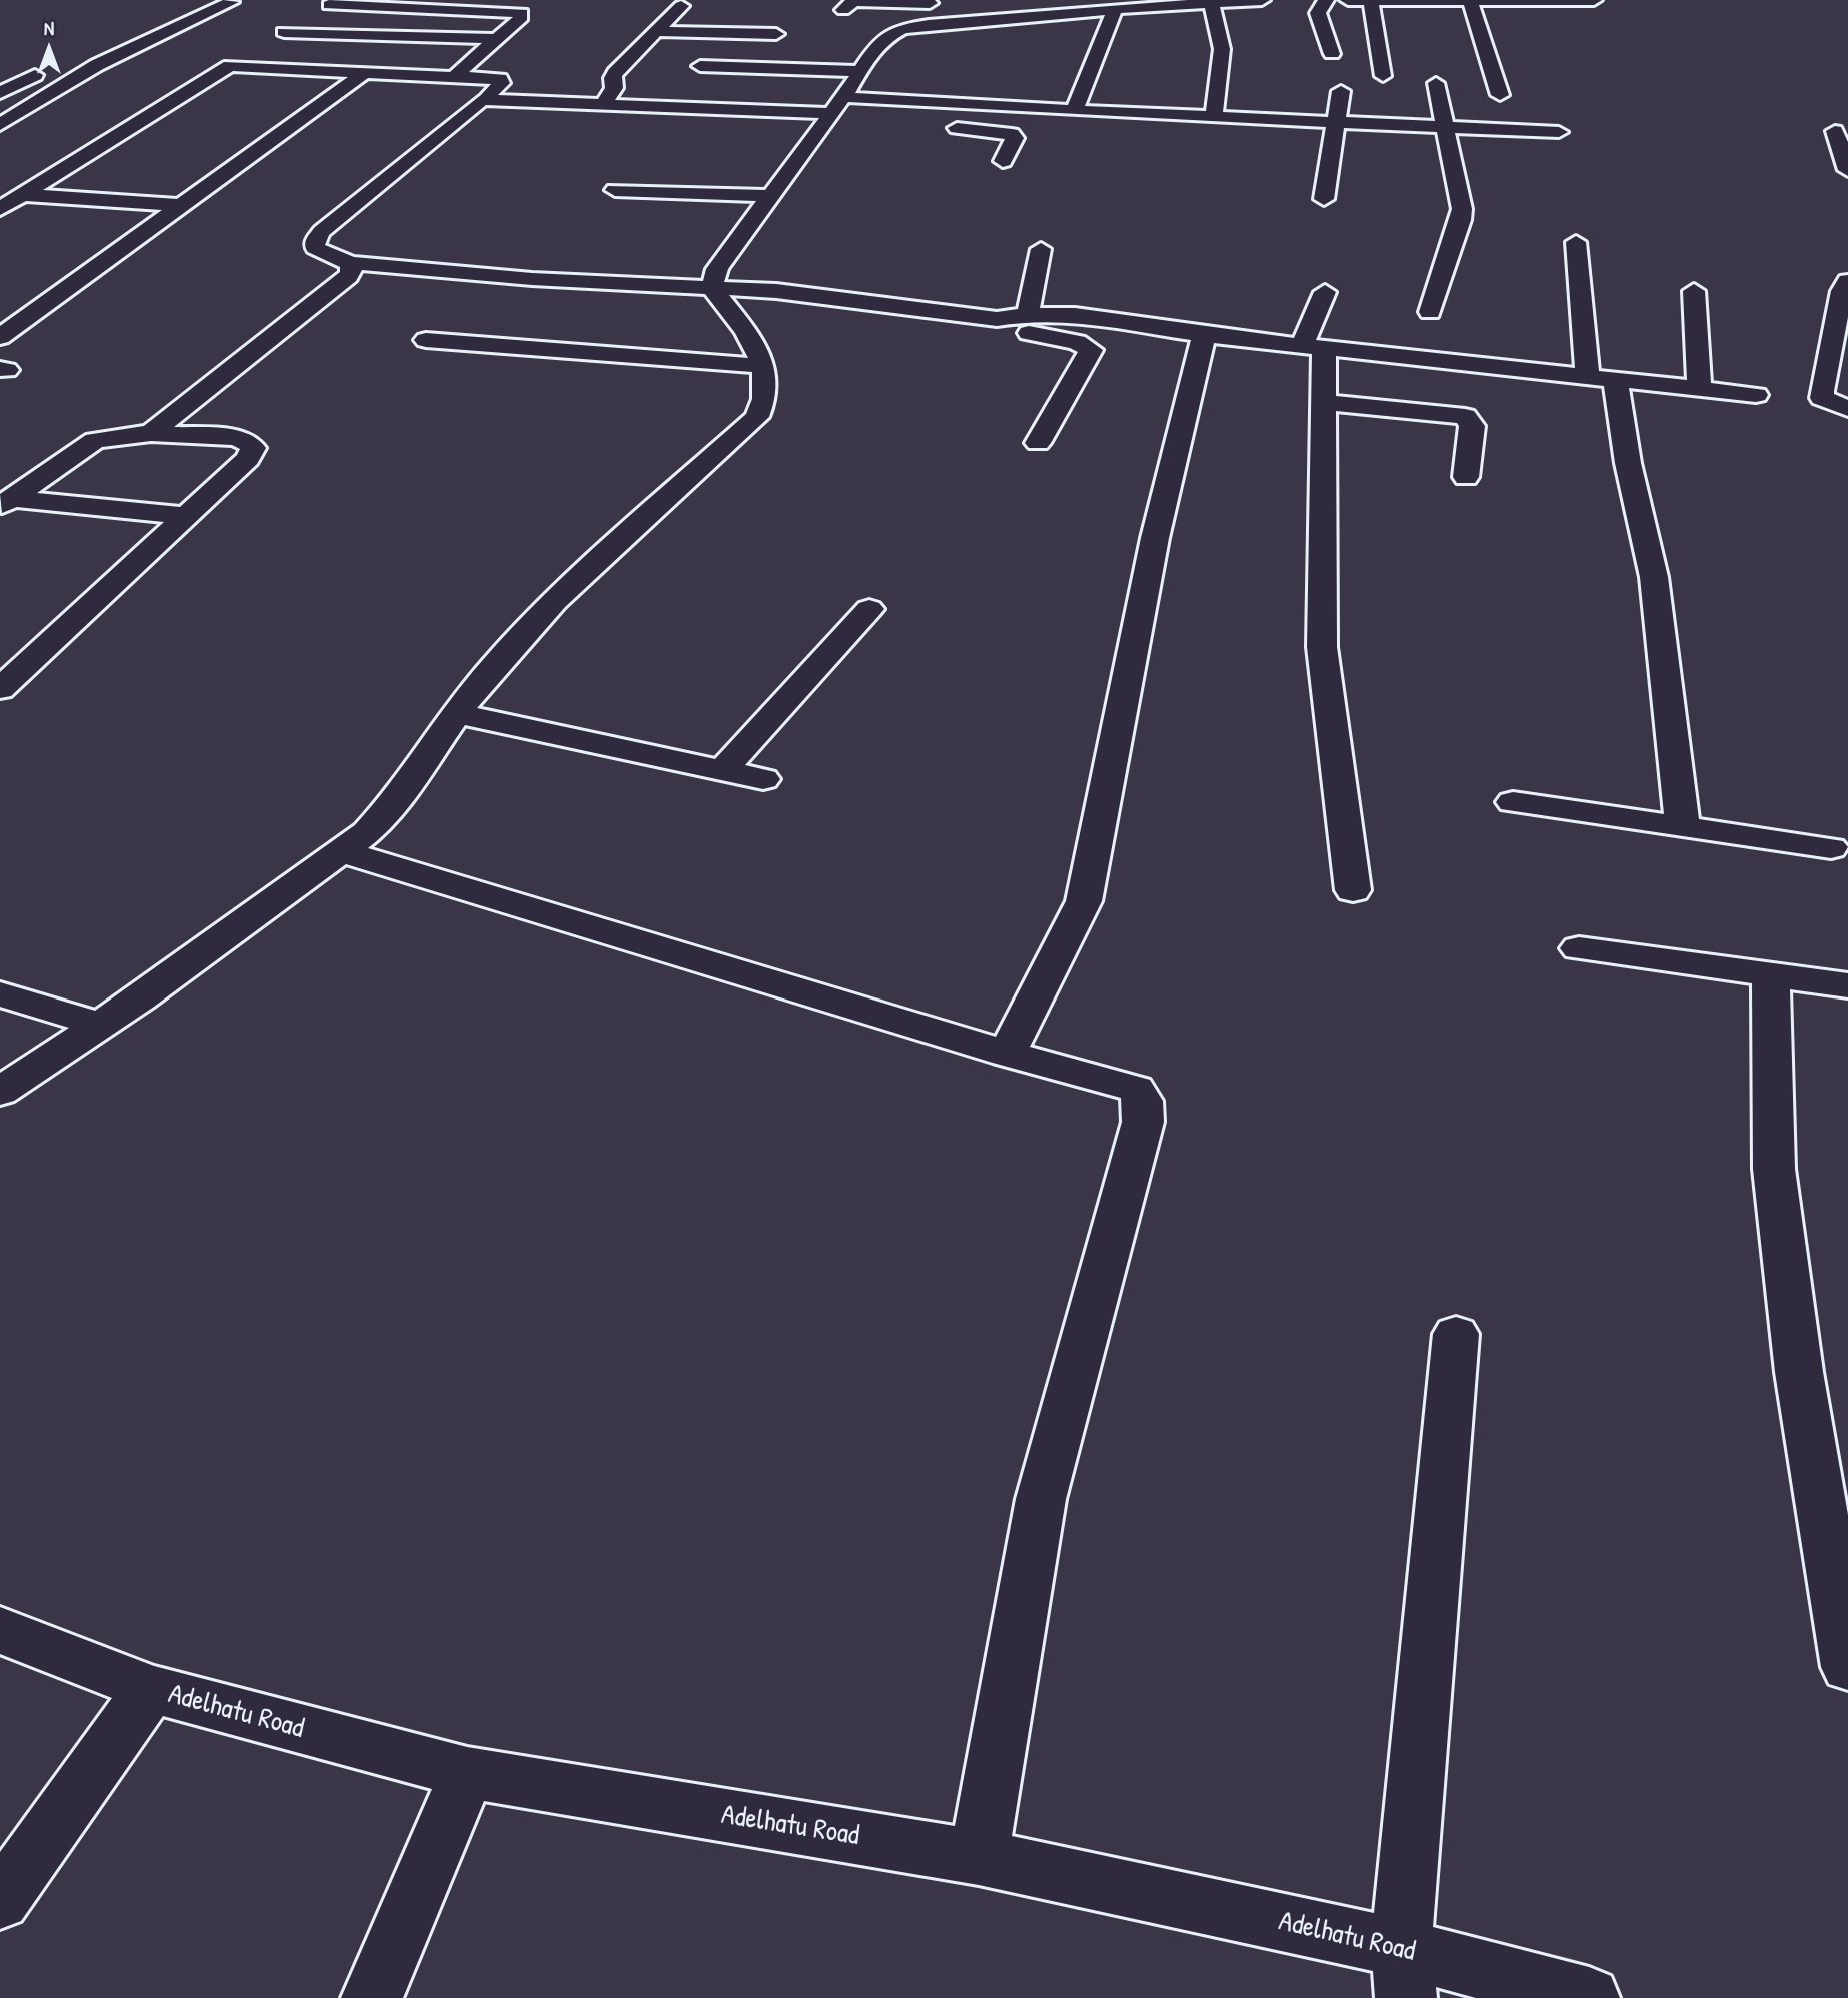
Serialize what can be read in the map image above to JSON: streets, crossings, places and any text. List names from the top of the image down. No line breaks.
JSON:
{"streets":{"street":["Adelhatu Road"]},"north":"top"}
